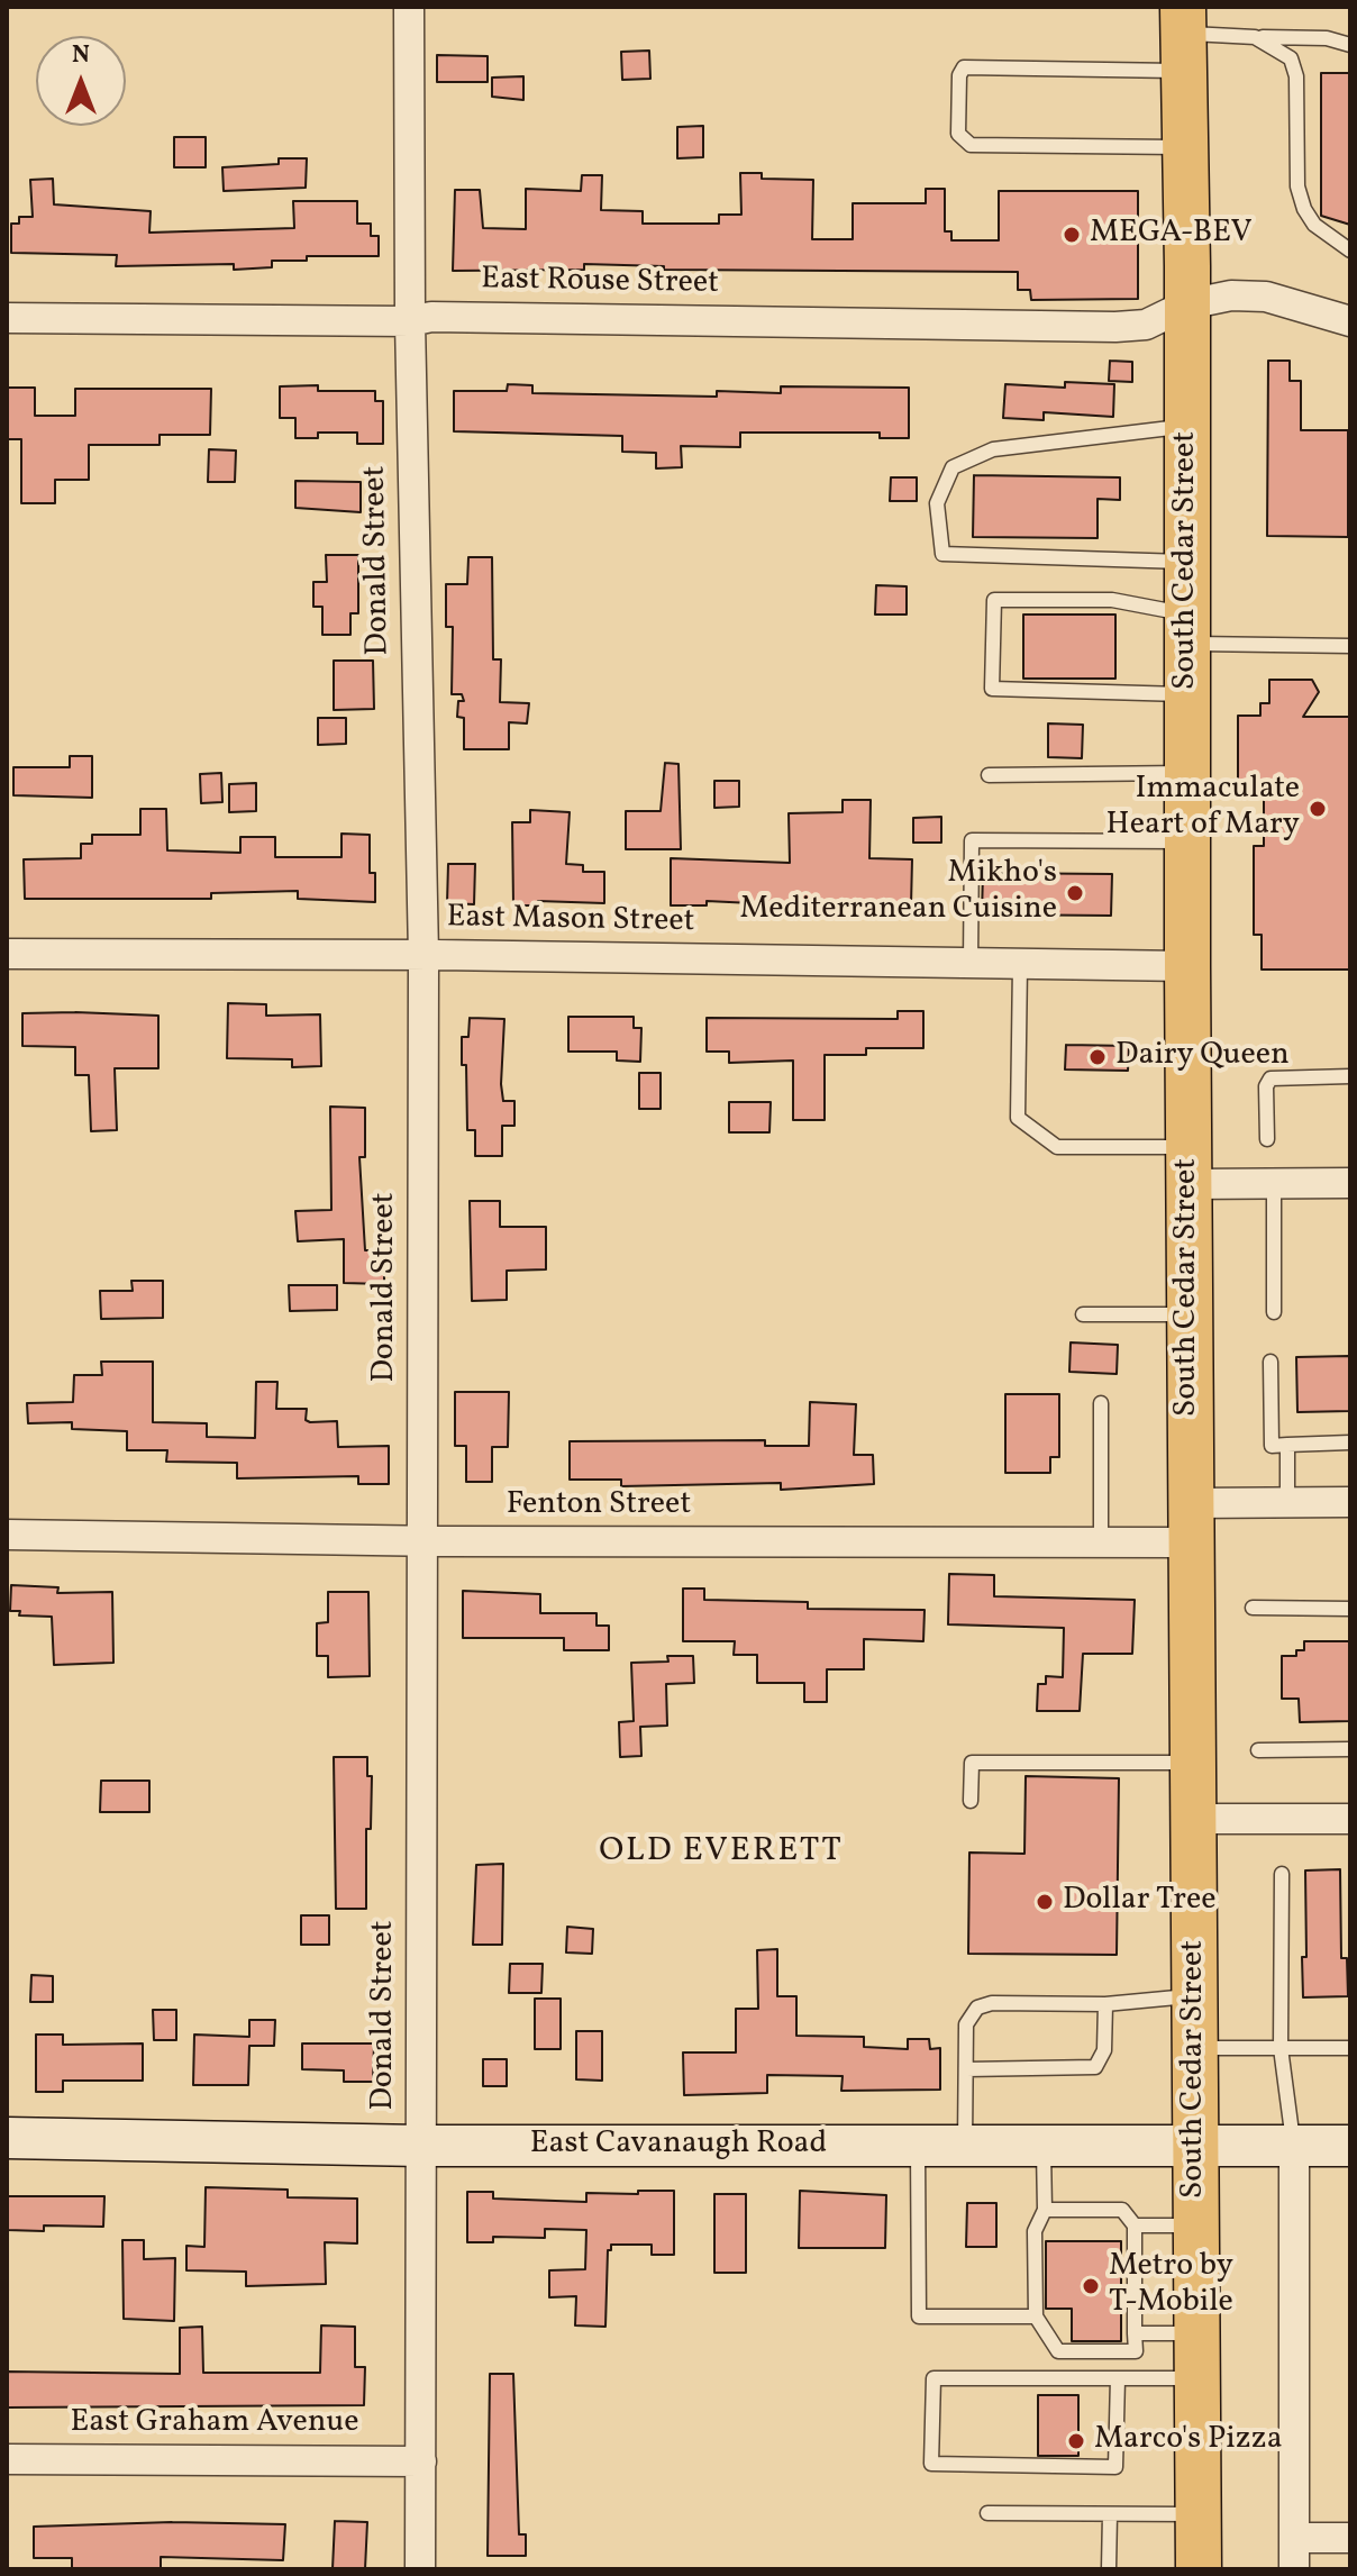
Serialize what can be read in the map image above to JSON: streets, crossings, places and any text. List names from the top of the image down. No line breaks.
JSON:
{"streets":{"main road":["South Cedar Street"],"street":["East Rouse Street","Donald Street","East Mason Street","Fenton Street","East Cavanaugh Road","East Graham Avenue"]},"crossings":[["East Rouse Street","Donald Street"],["East Rouse Street","South Cedar Street"],["Donald Street","East Mason Street"],["Donald Street","Fenton Street"],["Donald Street","East Cavanaugh Road"],["Donald Street","East Graham Avenue"],["South Cedar Street","East Mason Street"],["South Cedar Street","Fenton Street"],["South Cedar Street","East Cavanaugh Road"]],"districts":["OLD EVERETT"],"places":["MEGA-BEV","Immaculate Heart of Mary","Mikho's Mediterranean Cuisine","Dairy Queen","Dollar Tree","Metro by T-Mobile","Marco's Pizza"],"north":"top"}
